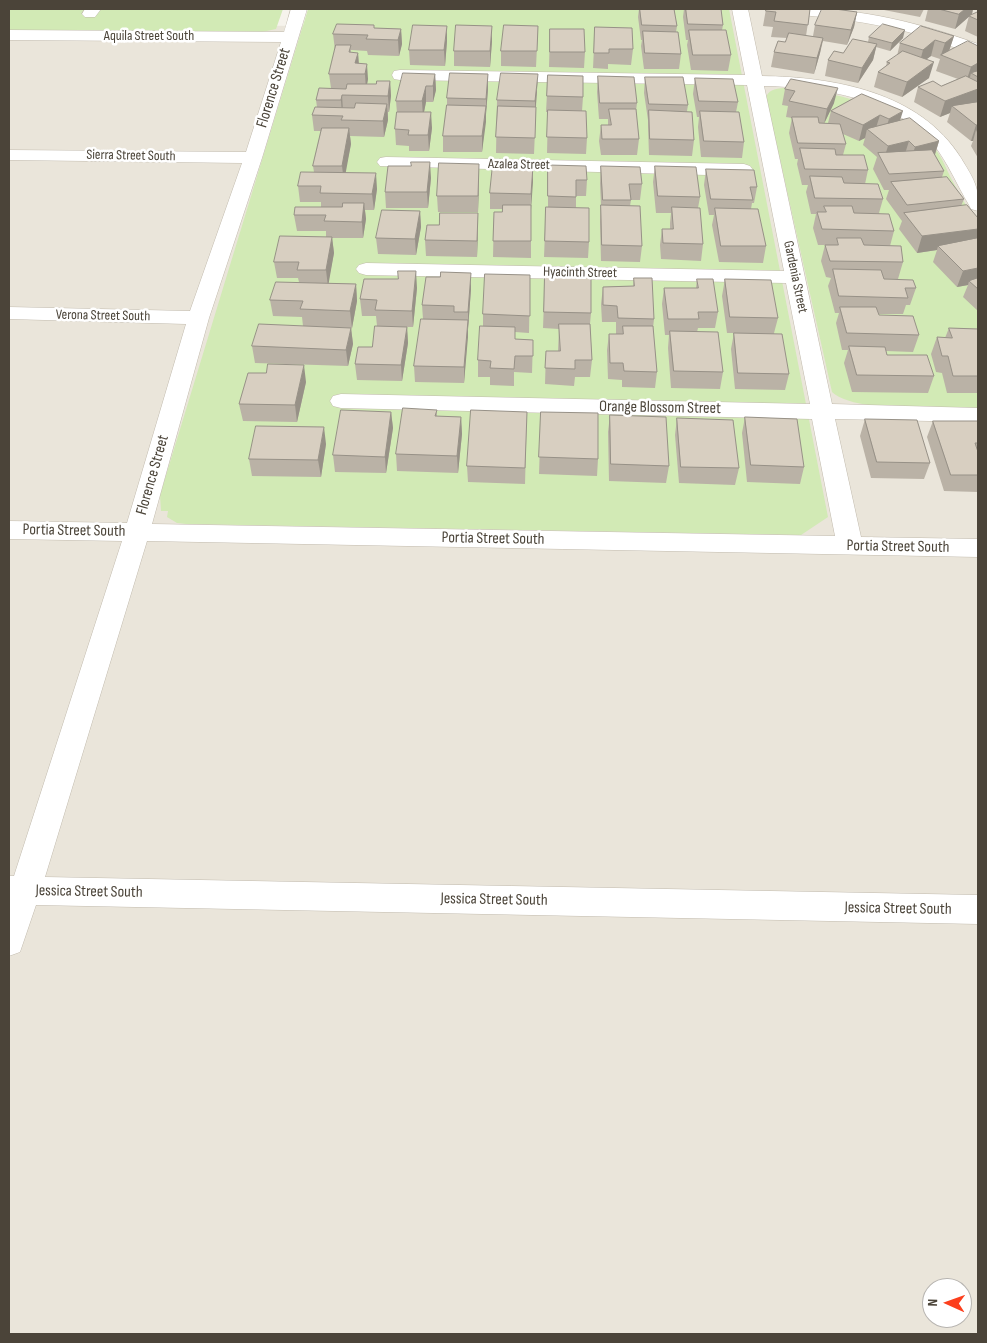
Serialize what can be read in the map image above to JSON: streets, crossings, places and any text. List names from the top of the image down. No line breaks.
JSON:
{"streets":{"street":["Aquila Street South","Florence Street","Sierra Street South","Azalea Street","Hyacinth Street","Gardenia Street","Verona Street South","Orange Blossom Street","Portia Street South","Jessica Street South"]},"crossings":[["Aquila Street South","Florence Street"],["Florence Street","Sierra Street South"],["Florence Street","Verona Street South"],["Florence Street","Portia Street South"],["Florence Street","Jessica Street South"],["Azalea Street","Gardenia Street"],["Hyacinth Street","Gardenia Street"],["Gardenia Street","Orange Blossom Street"],["Gardenia Street","Portia Street South"]],"north":"left"}
